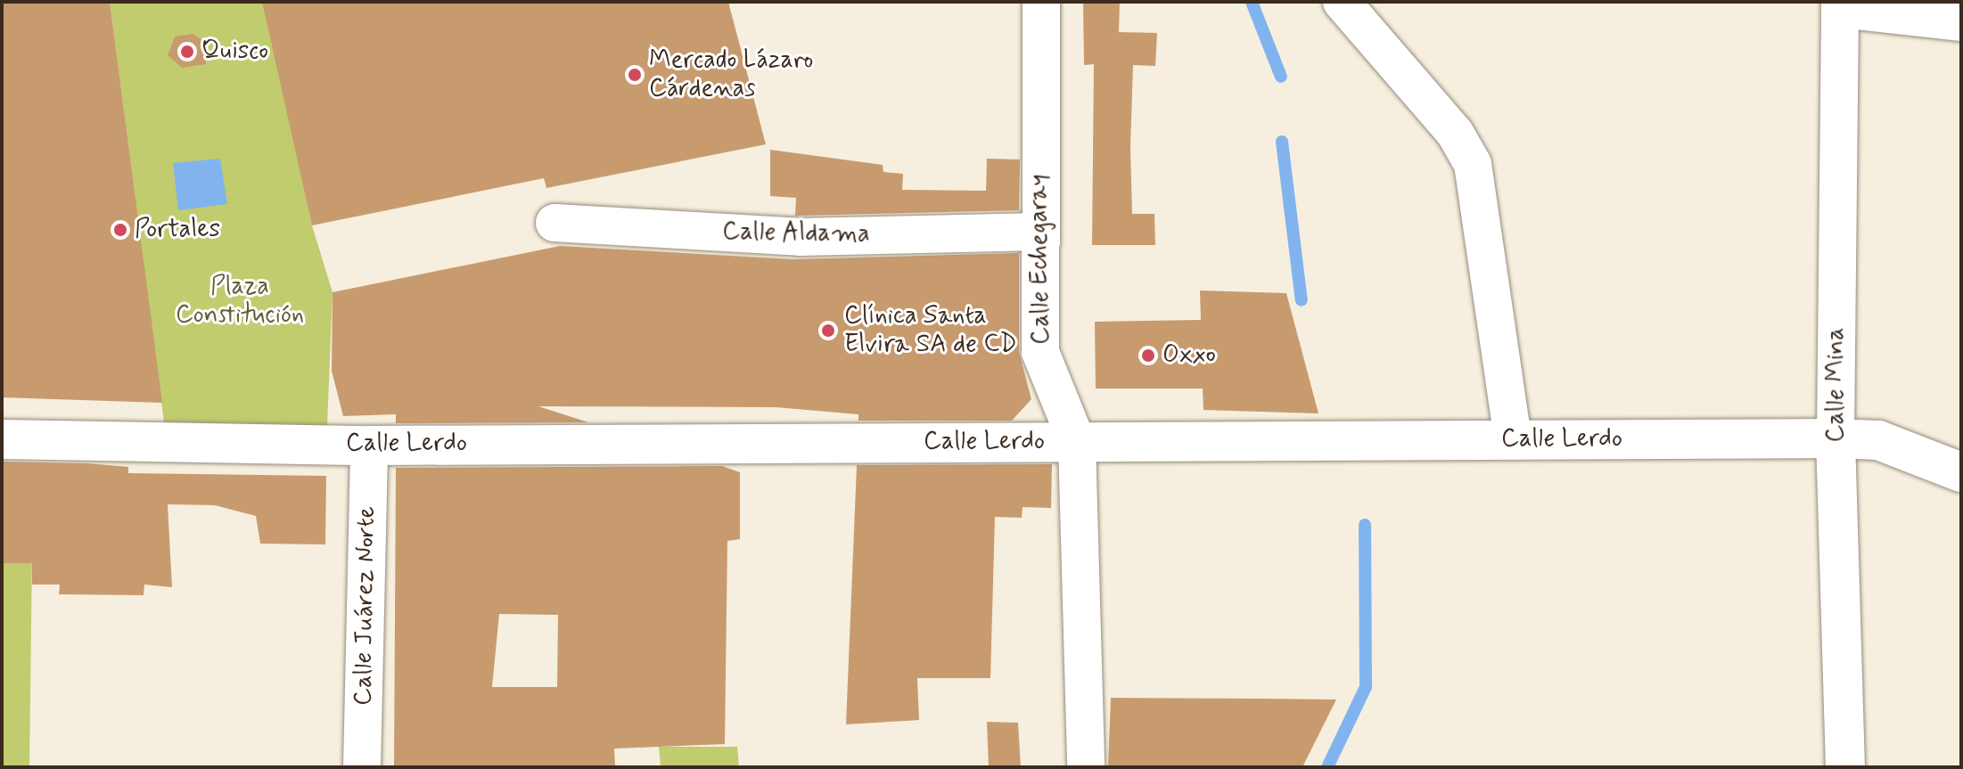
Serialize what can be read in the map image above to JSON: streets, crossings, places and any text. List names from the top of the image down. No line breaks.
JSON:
{"streets":{"street":["Calle Aldama","Calle Echegaray","Calle Mina","Calle Lerdo","Calle Juárez Norte"]},"crossings":[["Calle Aldama","Calle Echegaray"],["Calle Echegaray","Calle Lerdo"],["Calle Mina","Calle Lerdo"],["Calle Lerdo","Calle Juárez Norte"]],"parks":["Plaza Constitución"],"places":["Quisco","Mercado Lázaro Cárdenas","Portales","Clínica Santa Elvira SA de CD","Oxxo"]}
